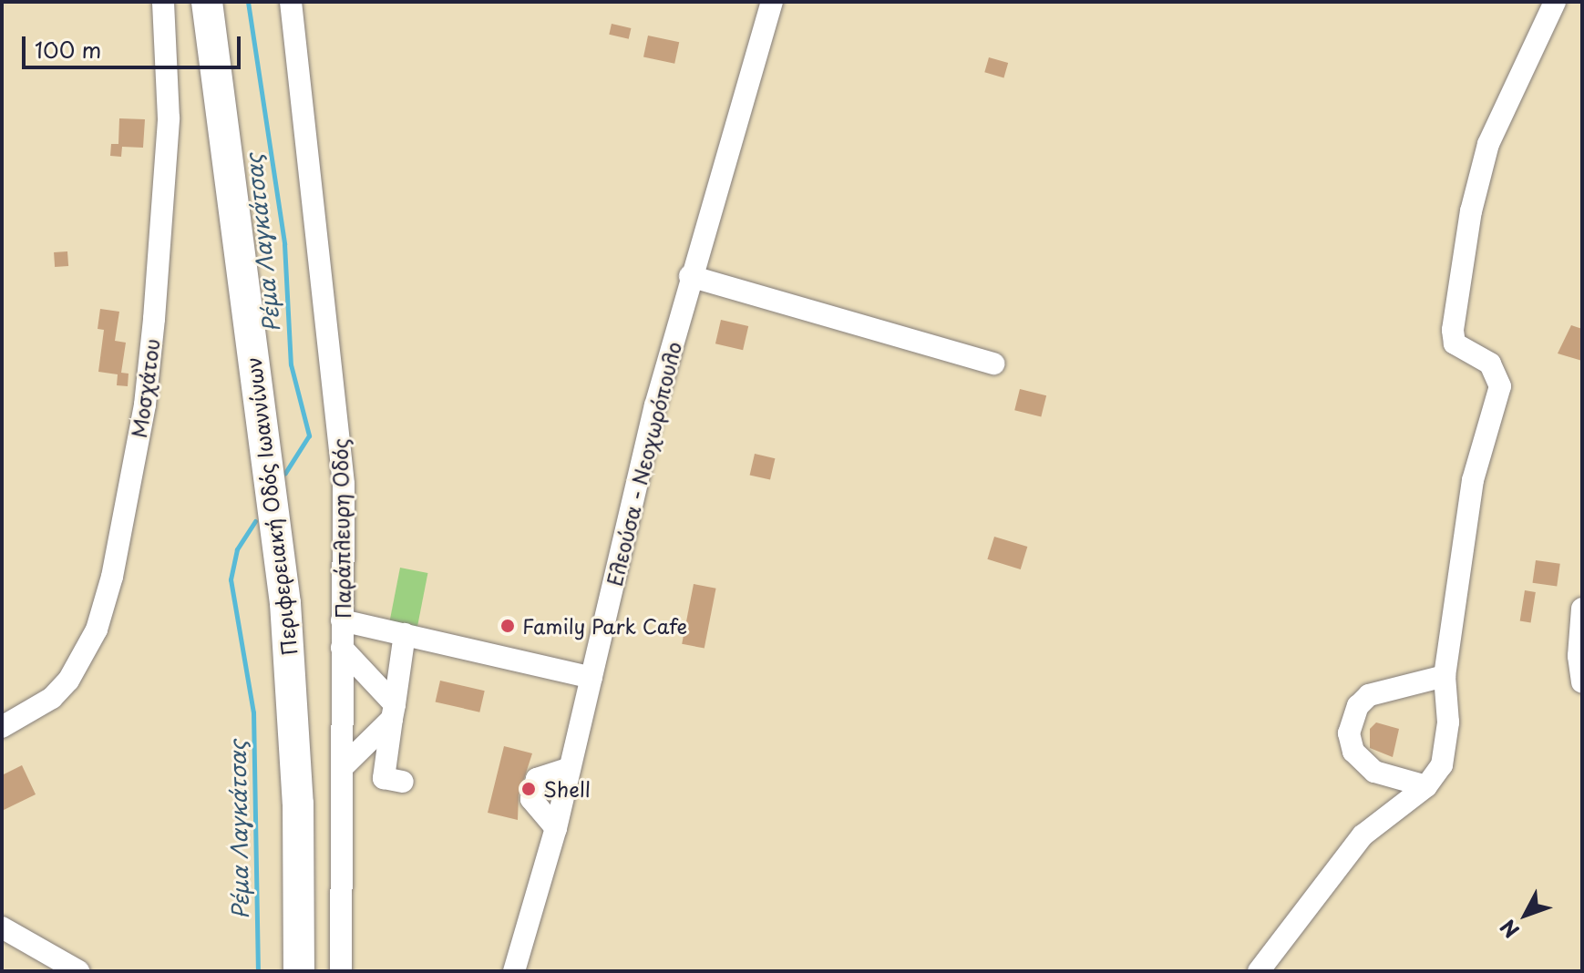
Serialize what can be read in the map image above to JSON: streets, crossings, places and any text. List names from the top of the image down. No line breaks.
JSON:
{"streets":{"highway":["Περιφερειακή Οδός Ιωαννίνων"],"street":["Μοσχάτου","Ελεούσα - Νεοχωρόπουλο","Παράπλευρη Οδός"]},"water":["Ρέμα Λαγκάτσας"],"places":["Family Park Cafe","Shell"],"scale_bar":"100 m","north":"bottom left"}
